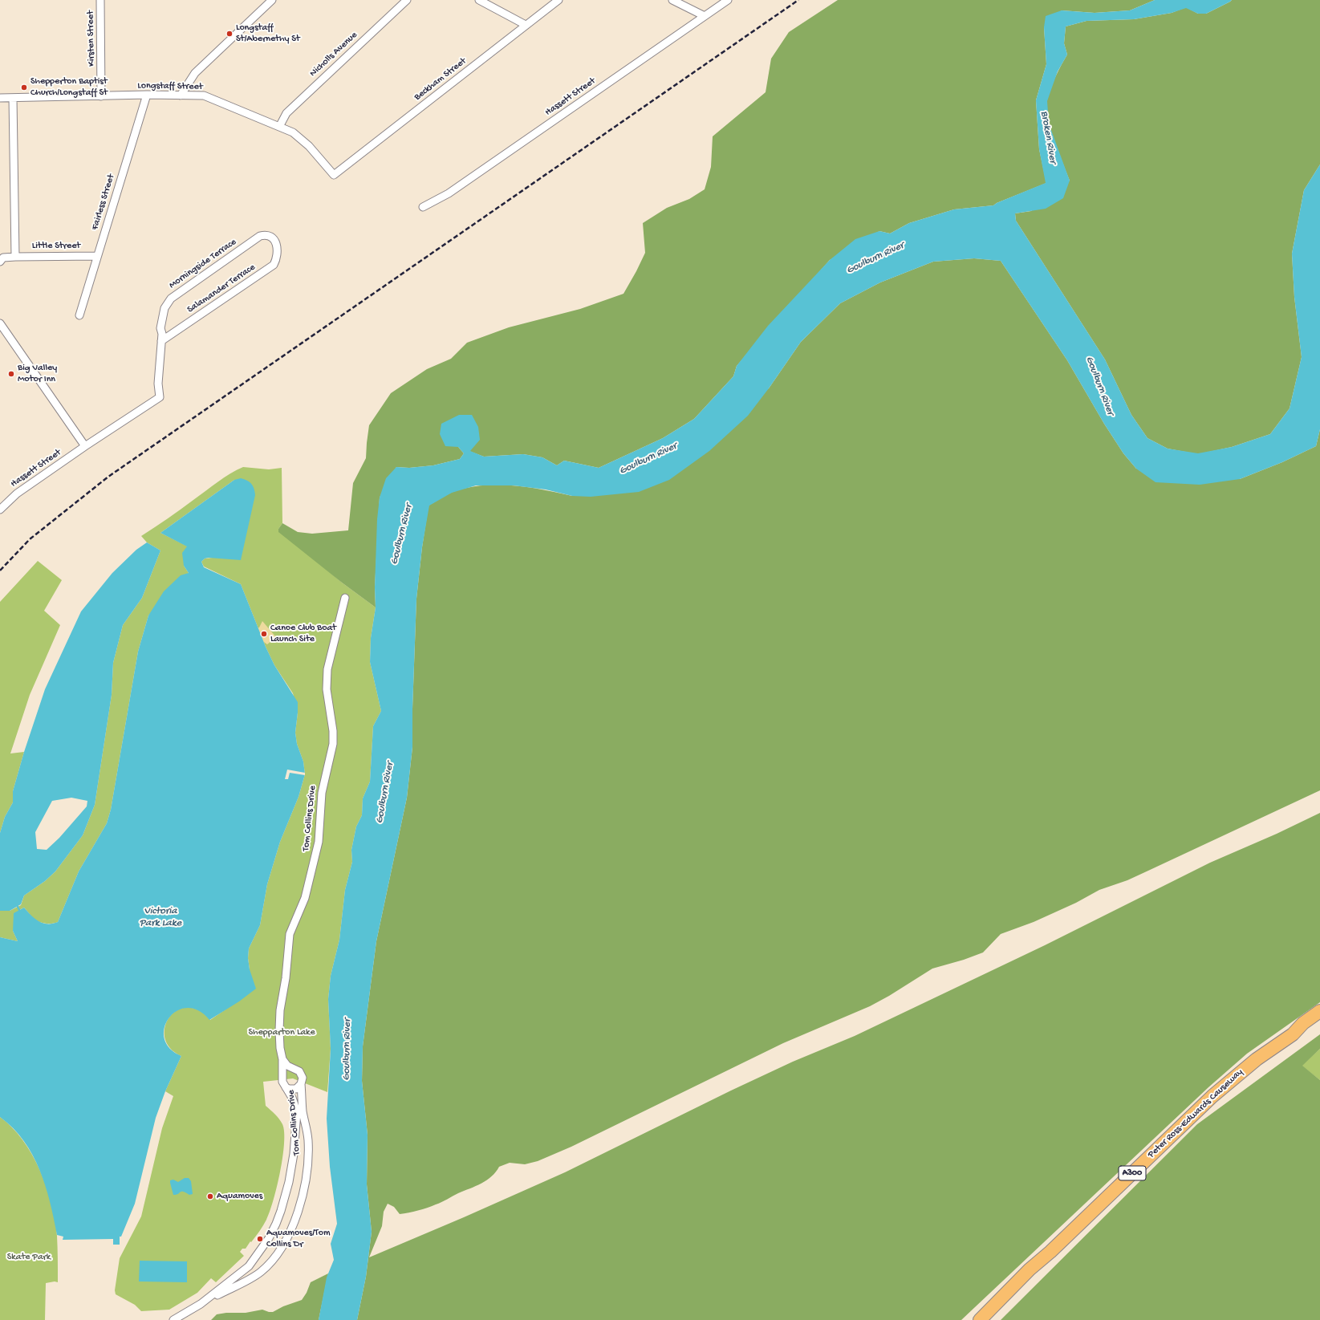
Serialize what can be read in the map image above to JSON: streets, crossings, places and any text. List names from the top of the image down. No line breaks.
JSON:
{"streets":{"highway":["Peter Ross-Edwards Causeway","A300"],"street":["Kirsten Street","Nicholls Avenue","Beckham Street","Longstaff Street","Hassett Street","Fairless Street","Little Street","Morningside Terrace","Salamander Terrace","Tom Collins Drive"]},"crossings":[["Kirsten Street","Longstaff Street"],["Nicholls Avenue","Longstaff Street"],["Beckham Street","Longstaff Street"],["Longstaff Street","Fairless Street"],["Hassett Street","Morningside Terrace"],["Fairless Street","Little Street"],["Morningside Terrace","Salamander Terrace"]],"water":["Broken River","Goulburn River","Victoria Park Lake"],"parks":["Shepparton Lake","Skate Park"],"places":["Longstaff St/Abernethy St","Shepperton Baptist Church/Longstaff St","Big Valley Motor Inn","Canoe Club Boat Launch Site","Aquamoves","Aquamoves/Tom Collins Dr"]}
